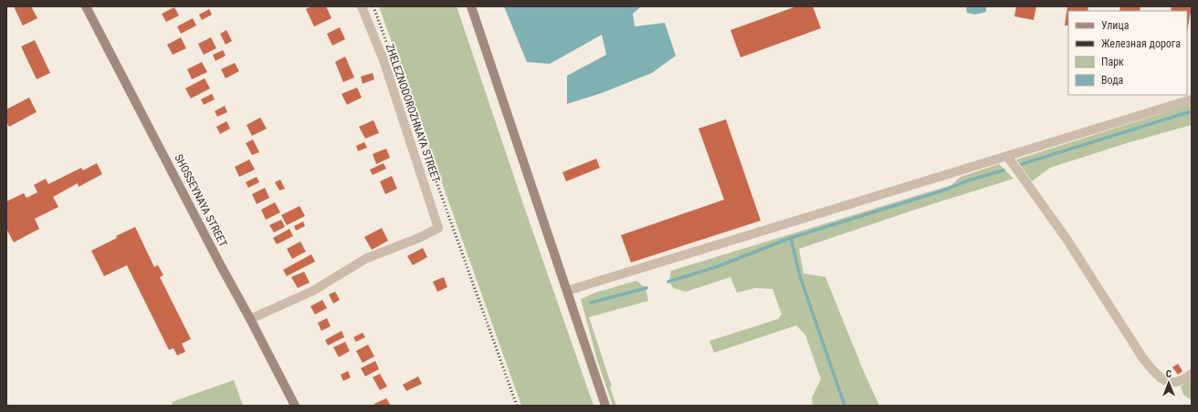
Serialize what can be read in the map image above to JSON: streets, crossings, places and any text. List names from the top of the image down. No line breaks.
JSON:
{"streets":{"street":["ZHELEZNODOROZHNAYA STREET","SHOSSEYNAYA STREET"]},"crossings":[["ZHELEZNODOROZHNAYA STREET","SHOSSEYNAYA STREET"]],"legend":["Улица","Железная дорога","Парк","Вода"],"north":"top"}
